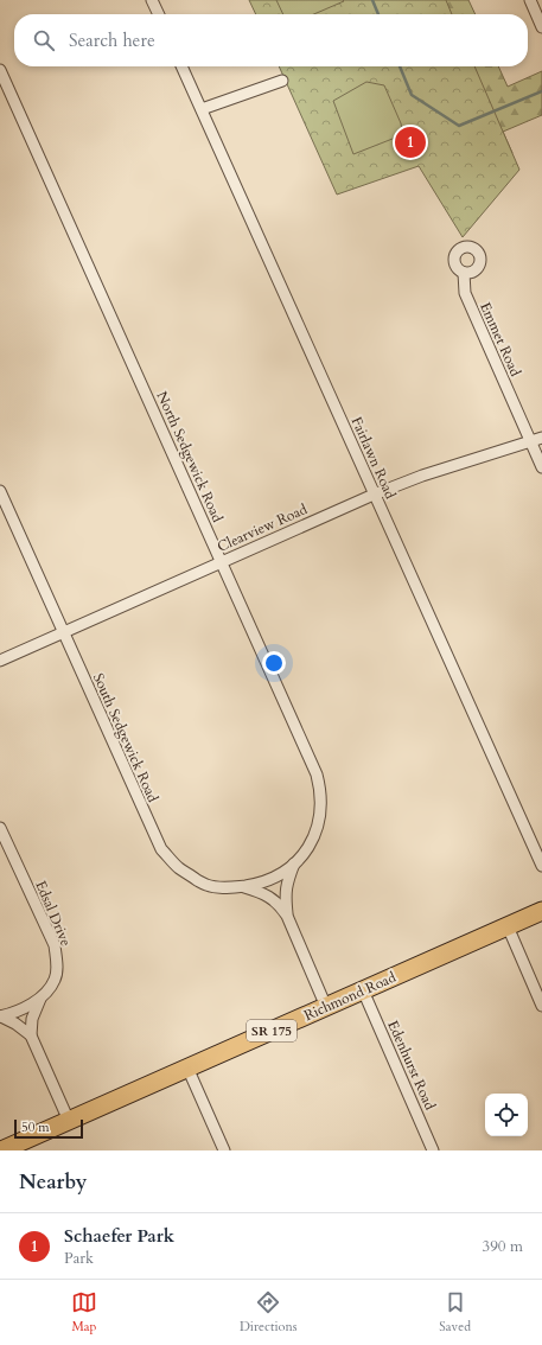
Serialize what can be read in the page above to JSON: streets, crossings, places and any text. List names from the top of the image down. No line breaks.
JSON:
{"streets":{"main road":["Richmond Road","SR 175"],"street":["Emmet Road","North Sedgewick Road","Fairlawn Road","Clearview Road","South Sedgewick Road","Edsal Drive","Edenhurst Road"]},"crossings":[["Emmet Road","Clearview Road"],["North Sedgewick Road","Clearview Road"],["North Sedgewick Road","South Sedgewick Road"],["Fairlawn Road","Clearview Road"],["Clearview Road","South Sedgewick Road"],["Richmond Road","Edenhurst Road"]],"scale_bar":"50 m","page":{"search":"Search here","pins":"1","scale":"50 m","heading":"Nearby","list":[{"mark":"1","name":"Schaefer Park","note":"Park","value":"390 m"}],"nav":["Map","Directions","Saved"]}}
